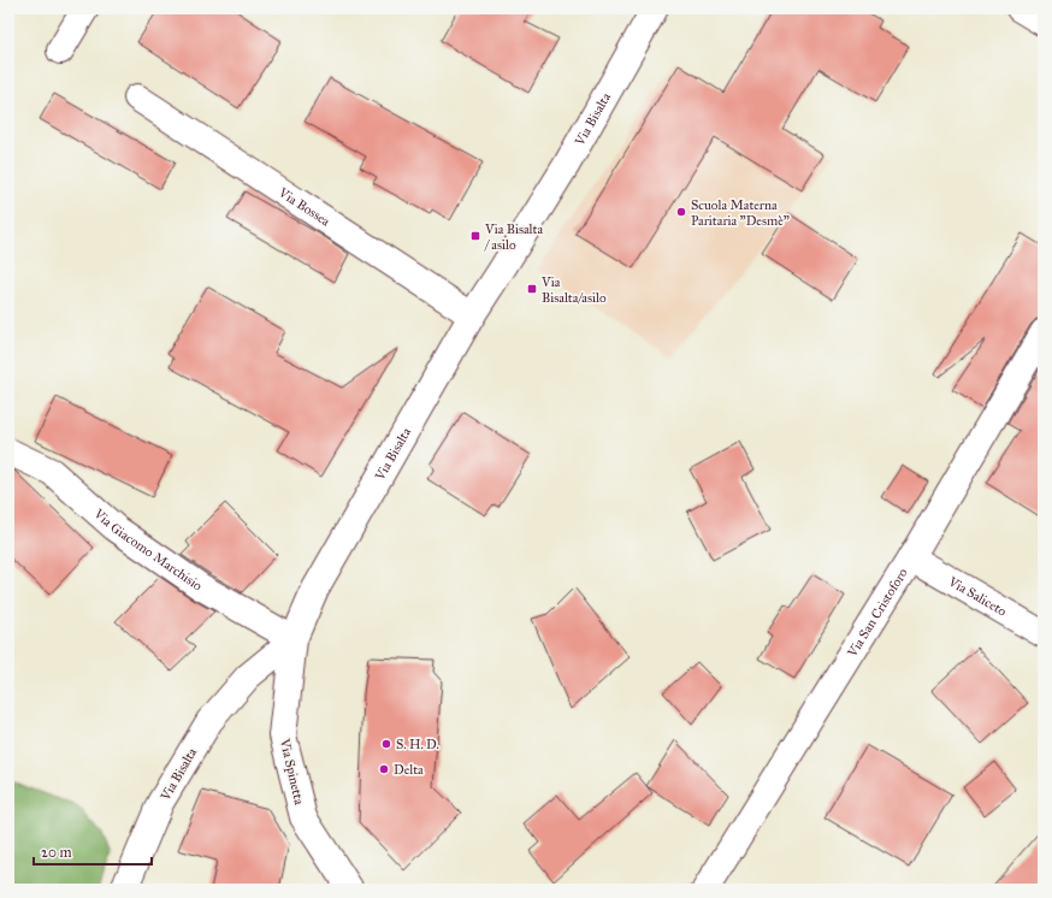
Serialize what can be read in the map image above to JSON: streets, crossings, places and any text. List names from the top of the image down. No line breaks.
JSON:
{"streets":{"street":["Via Bisalta","Via Bossea","Via Giacomo Marchisio","Via Saliceto","Via San Cristoforo","Via Spinetta"]},"crossings":[["Via Bisalta","Via Bossea"],["Via Bisalta","Via Giacomo Marchisio"],["Via Bisalta","Via Spinetta"],["Via Giacomo Marchisio","Via Spinetta"],["Via Saliceto","Via San Cristoforo"]],"places":{"other":["Scuola Materna Paritaria \"Desmè\"","S. H. D.","Delta"],"transit":["Via Bisalta / asilo","Via Bisalta/asilo"]},"scale_bar":"20 m"}
